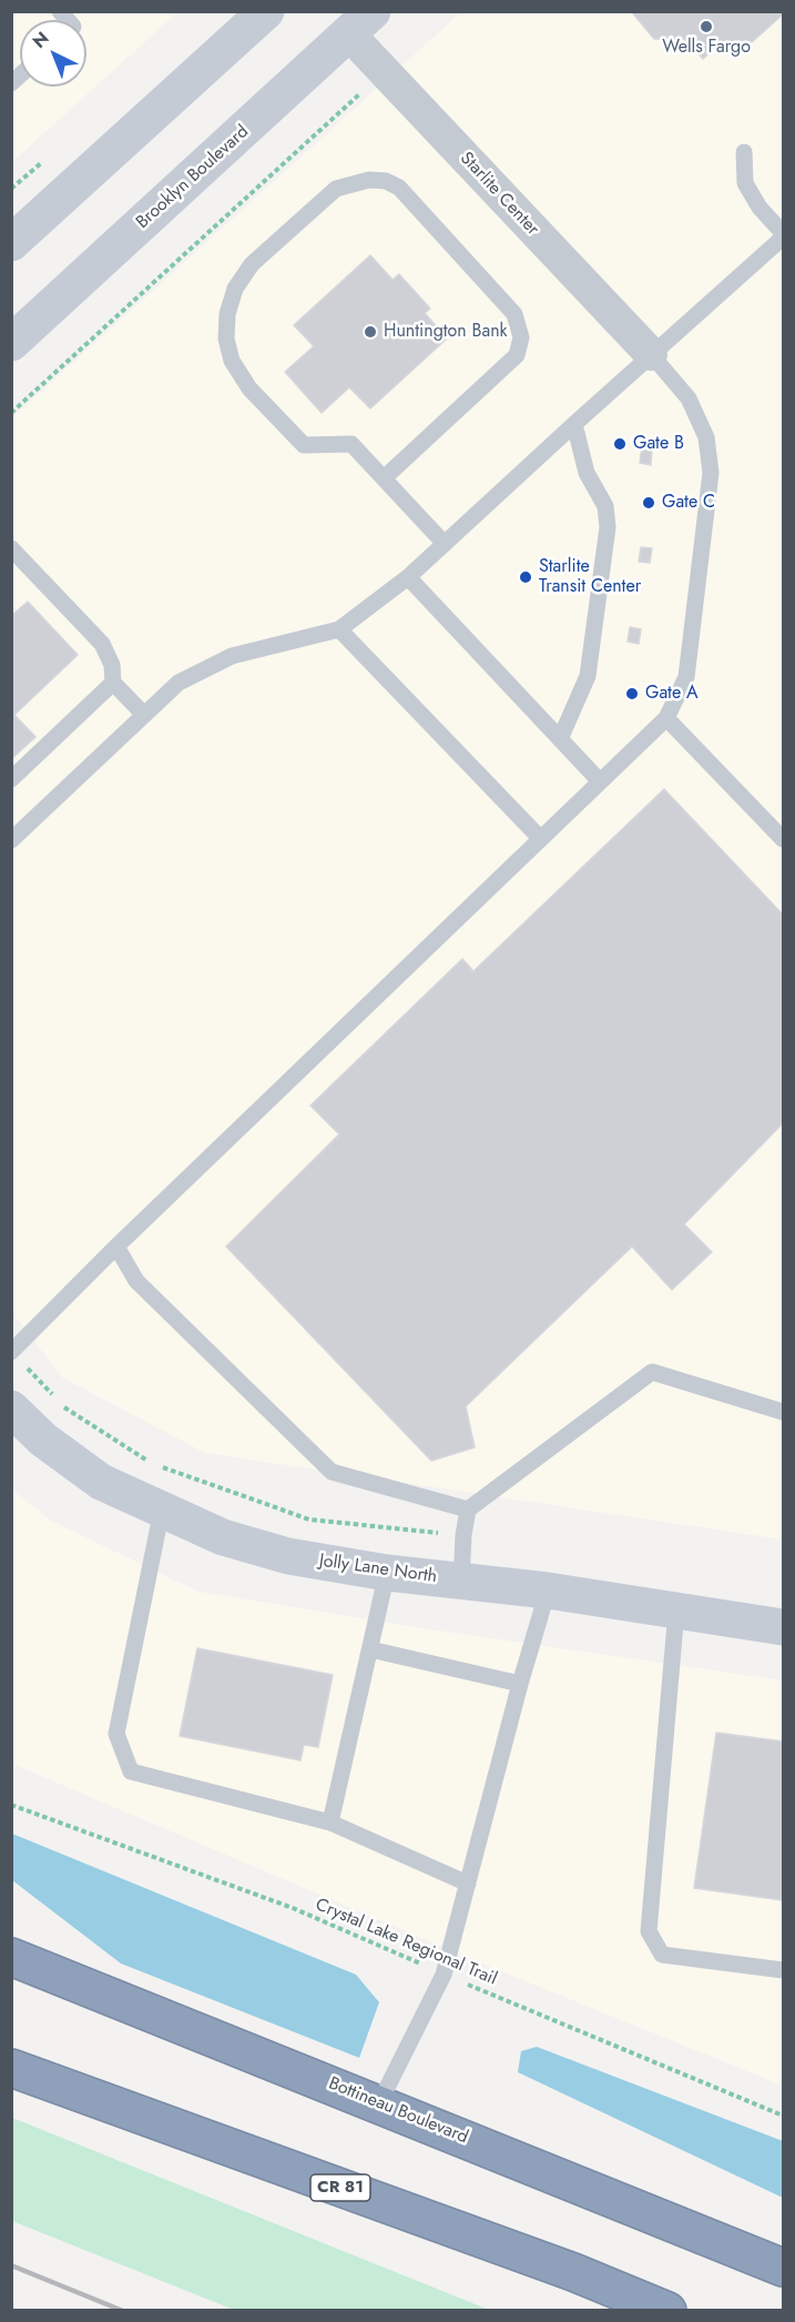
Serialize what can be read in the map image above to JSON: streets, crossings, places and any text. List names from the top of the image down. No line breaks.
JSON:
{"streets":{"highway":["Bottineau Boulevard","CR 81"],"street":["Brooklyn Boulevard","Starlite Center","Jolly Lane North"],"path":["Crystal Lake Regional Trail"]},"crossings":[["Brooklyn Boulevard","Starlite Center"]],"places":["Wells Fargo","Huntington Bank","Gate B","Gate C","Starlite Transit Center","Gate A"],"north":"top left"}
